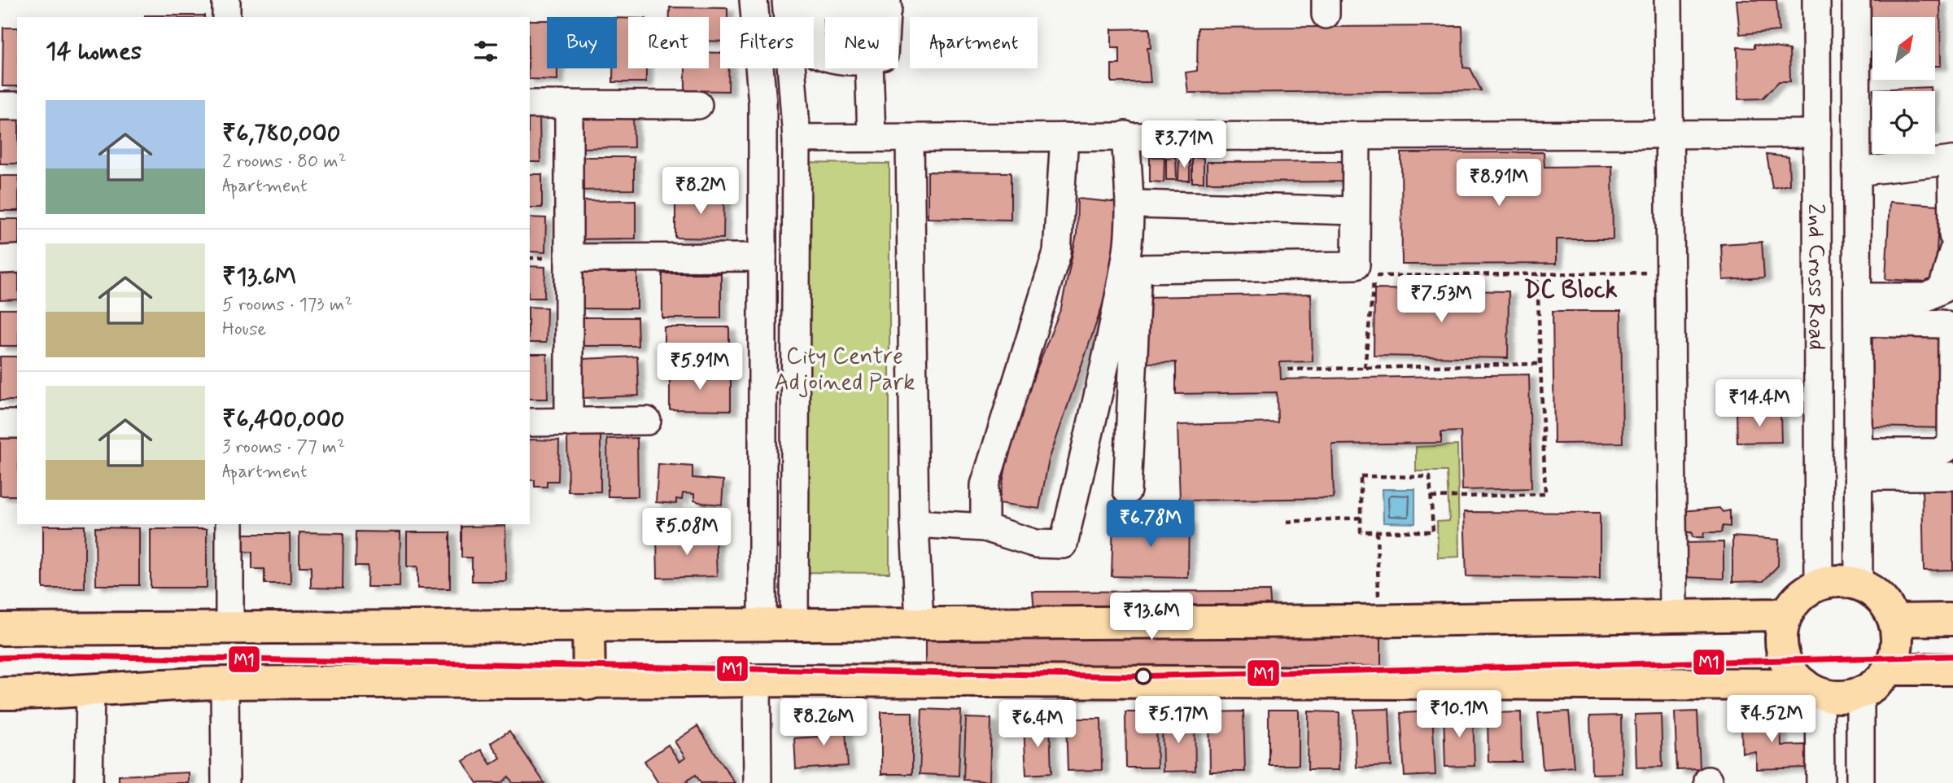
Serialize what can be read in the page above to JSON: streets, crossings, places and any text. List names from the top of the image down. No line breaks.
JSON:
{"streets":{"street":["2nd Cross Road"]},"districts":["DC Block"],"parks":["City Centre Adjoined Park"],"lines":["transit line M1"],"north":"top right","page":{"chip":["Buy","Rent","Filters","New","Apartment"],"heading":"14 homes","list":[{"name":"₹6,780,000","note":"2 rooms · 80 m² · Apartment"},{"name":"₹13.6M","note":"5 rooms · 173 m² · House"},{"name":"₹6,400,000","note":"3 rooms · 77 m² · Apartment"}],"price":["₹3.71M","₹8.91M","₹8.2M","₹7.53M","₹5.91M","₹14.4M","₹6.78M","₹5.08M","₹13.6M","₹10.1M","₹4.52M","₹5.17M","₹8.26M","₹6.4M"]}}
